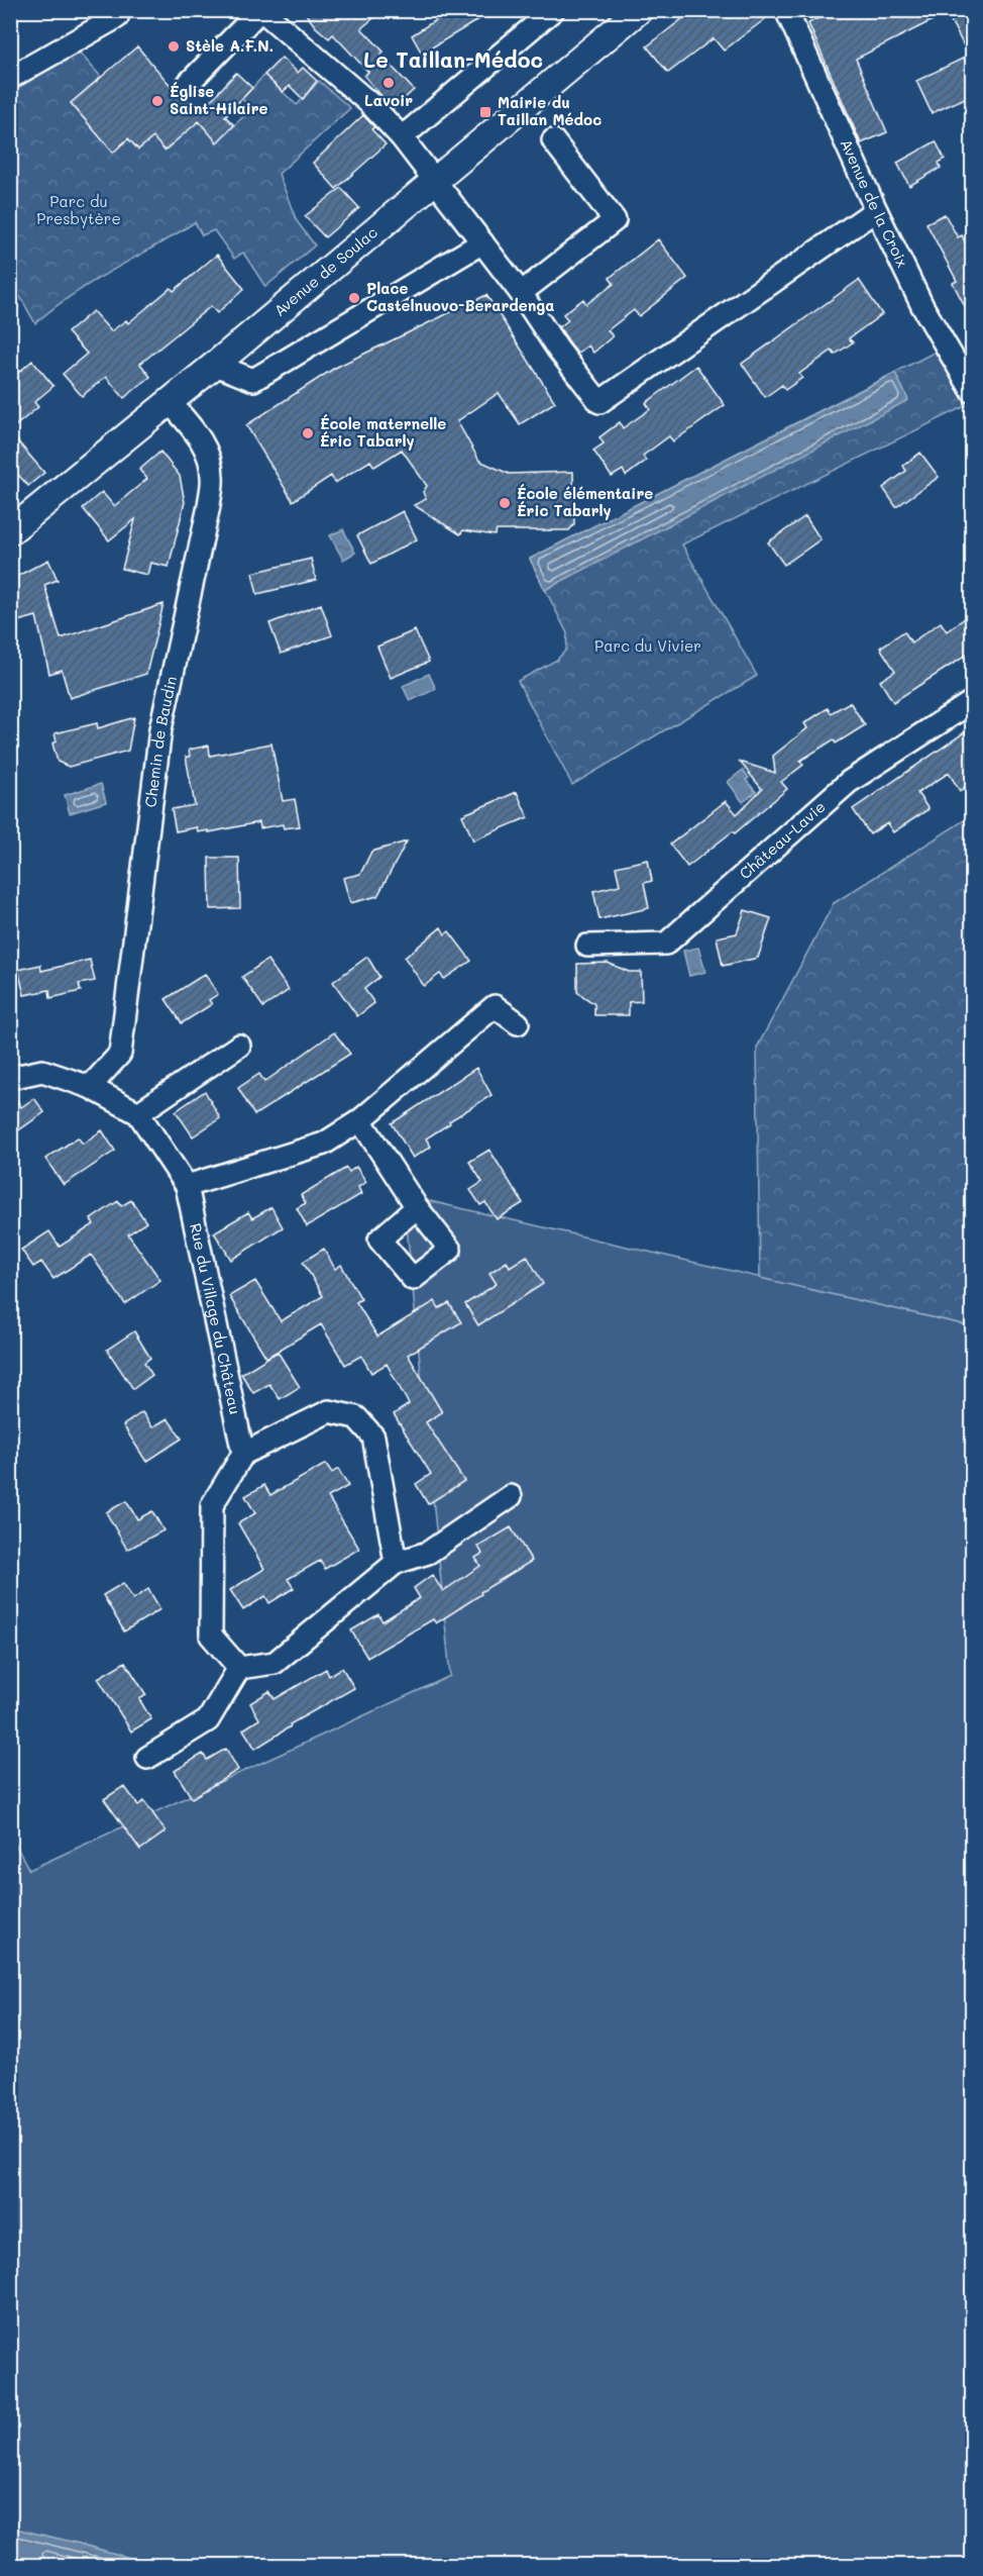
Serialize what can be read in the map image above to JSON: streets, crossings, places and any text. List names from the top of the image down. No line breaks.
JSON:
{"streets":{"main road":["Avenue de Soulac"],"street":["Avenue de la Croix","Chemin de Baudin","Château-Lavie","Rue du Village du Château"]},"crossings":[["Avenue de Soulac","Chemin de Baudin"],["Chemin de Baudin","Rue du Village du Château"]],"districts":["Le Taillan-Médoc"],"parks":["Parc du Presbytère","Parc du Vivier"],"places":{"other":["Stèle A.F.N.","Lavoir","Église Saint-Hilaire","Place Castelnuovo-Berardenga","École maternelle Éric Tabarly","École élémentaire Éric Tabarly"],"transit":["Mairie du Taillan Médoc"]}}
